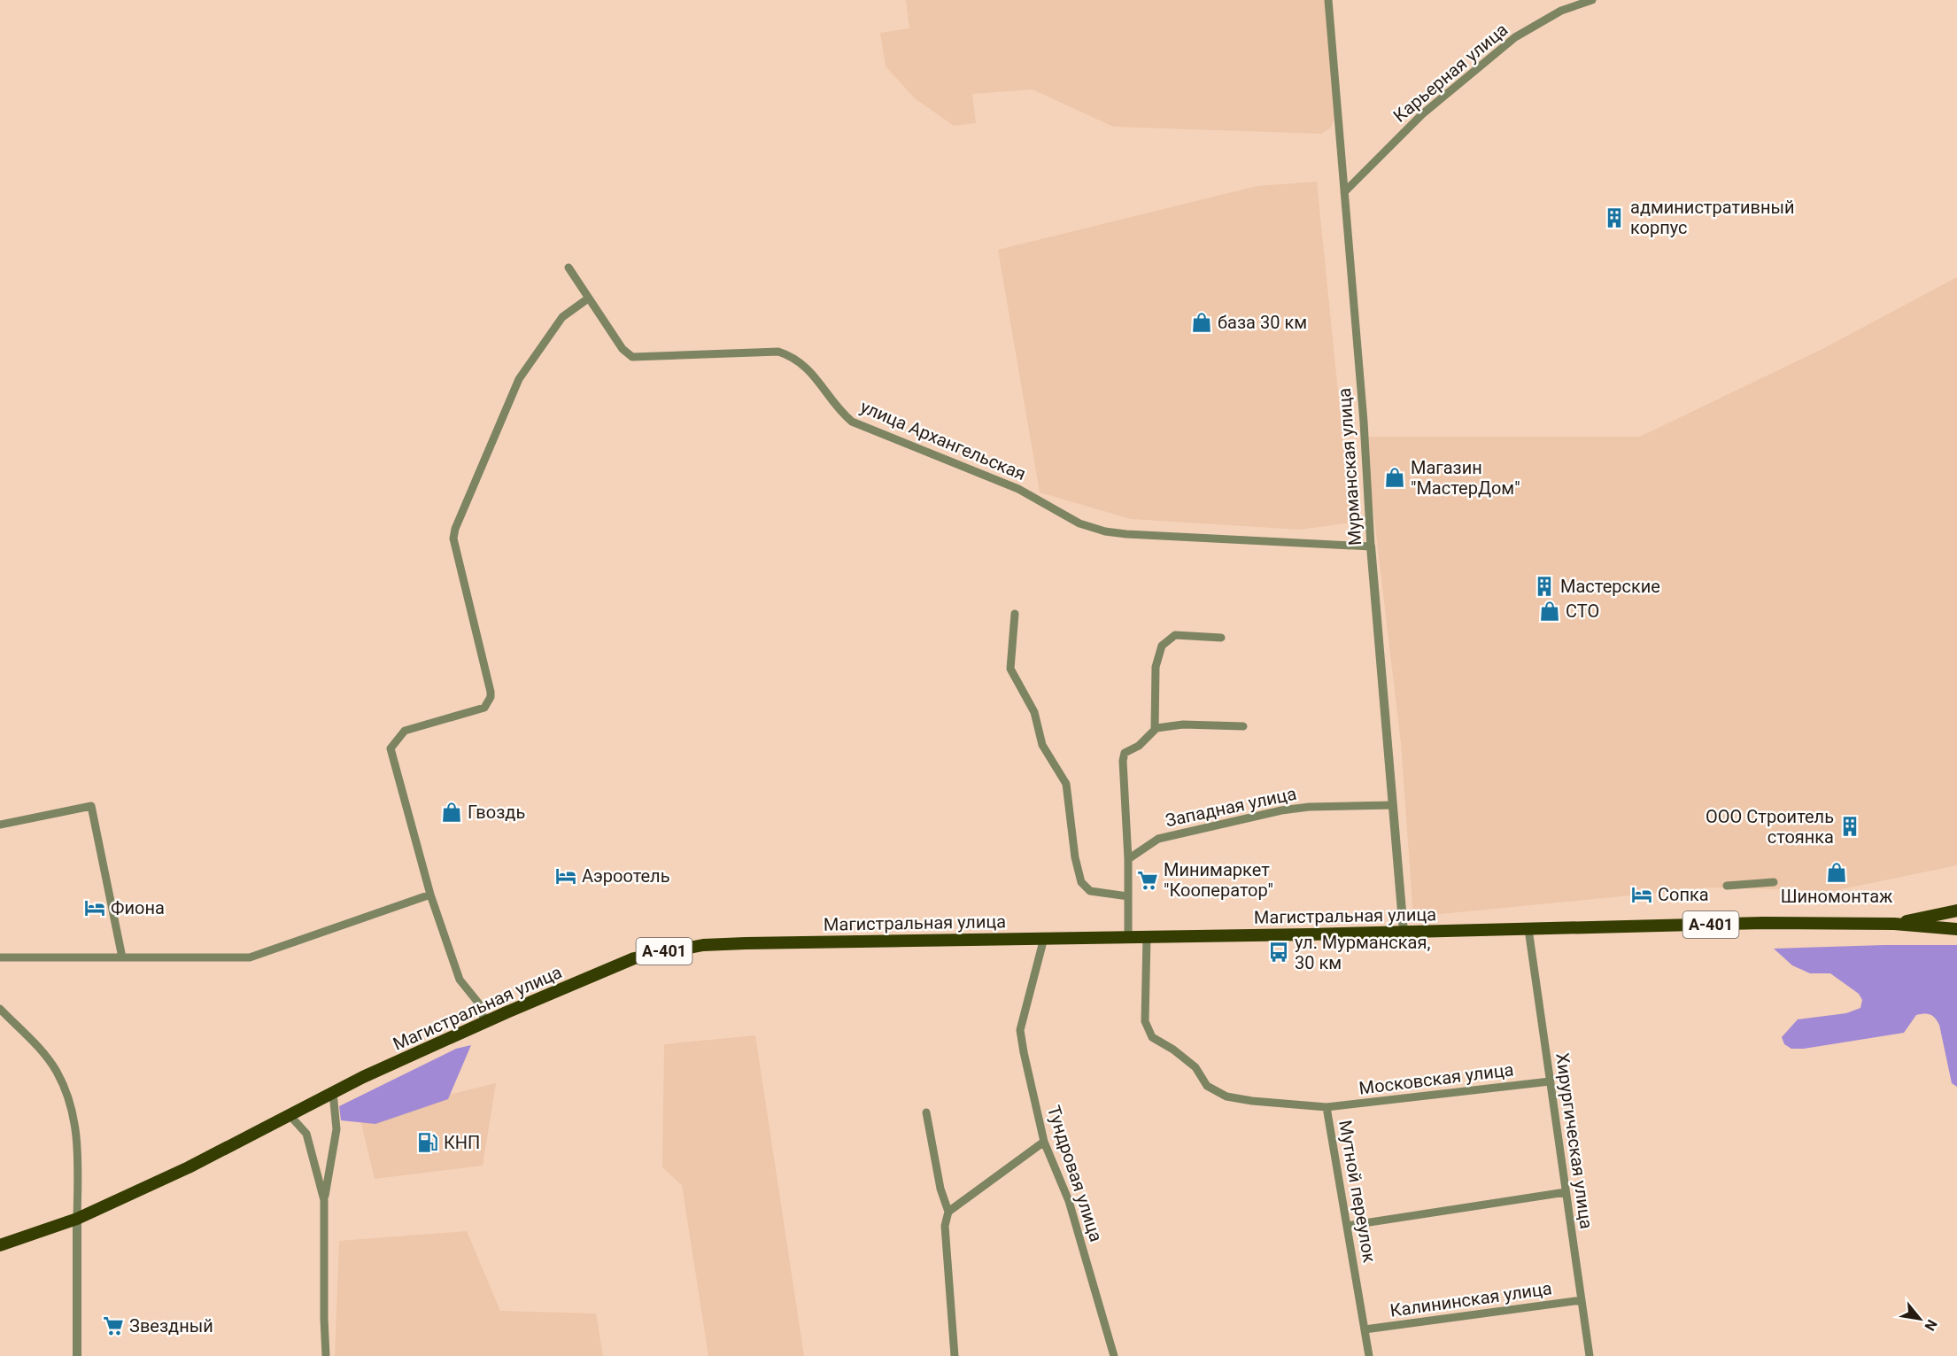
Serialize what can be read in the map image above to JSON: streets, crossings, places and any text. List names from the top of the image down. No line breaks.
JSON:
{"streets":{"main road":["Магистральная улица","А-401"],"street":["Карьерная улица","улица Архангельская","Мурманская улица","Западная улица","Московская улица","Хирургическая улица","Тундровая улица","Мутной переулок","Калининская улица"]},"crossings":[["Карьерная улица","Мурманская улица"],["улица Архангельская","Мурманская улица"],["Мурманская улица","Западная улица"],["Мурманская улица","Магистральная улица"],["Магистральная улица","Хирургическая улица"],["Магистральная улица","Тундровая улица"],["Магистральная улица","Мутной переулок"],["Московская улица","Хирургическая улица"],["Московская улица","Мутной переулок"],["Хирургическая улица","Калининская улица"],["Мутной переулок","Калининская улица"]],"places":{"building":["административный корпус","Мастерские","ООО Строитель стоянка"],"shop":["база 30 км","Магазин \"МастерДом\"","СТО","Гвоздь","Шиномонтаж"],"hotel":["Аэроотель","Сопка","Фиона"],"supermarket":["Минимаркет \"Кооператор\"","Звездный"],"bus stop":["ул. Мурманская, 30 км"],"fuel station":["КНП"]},"north":"bottom right"}
